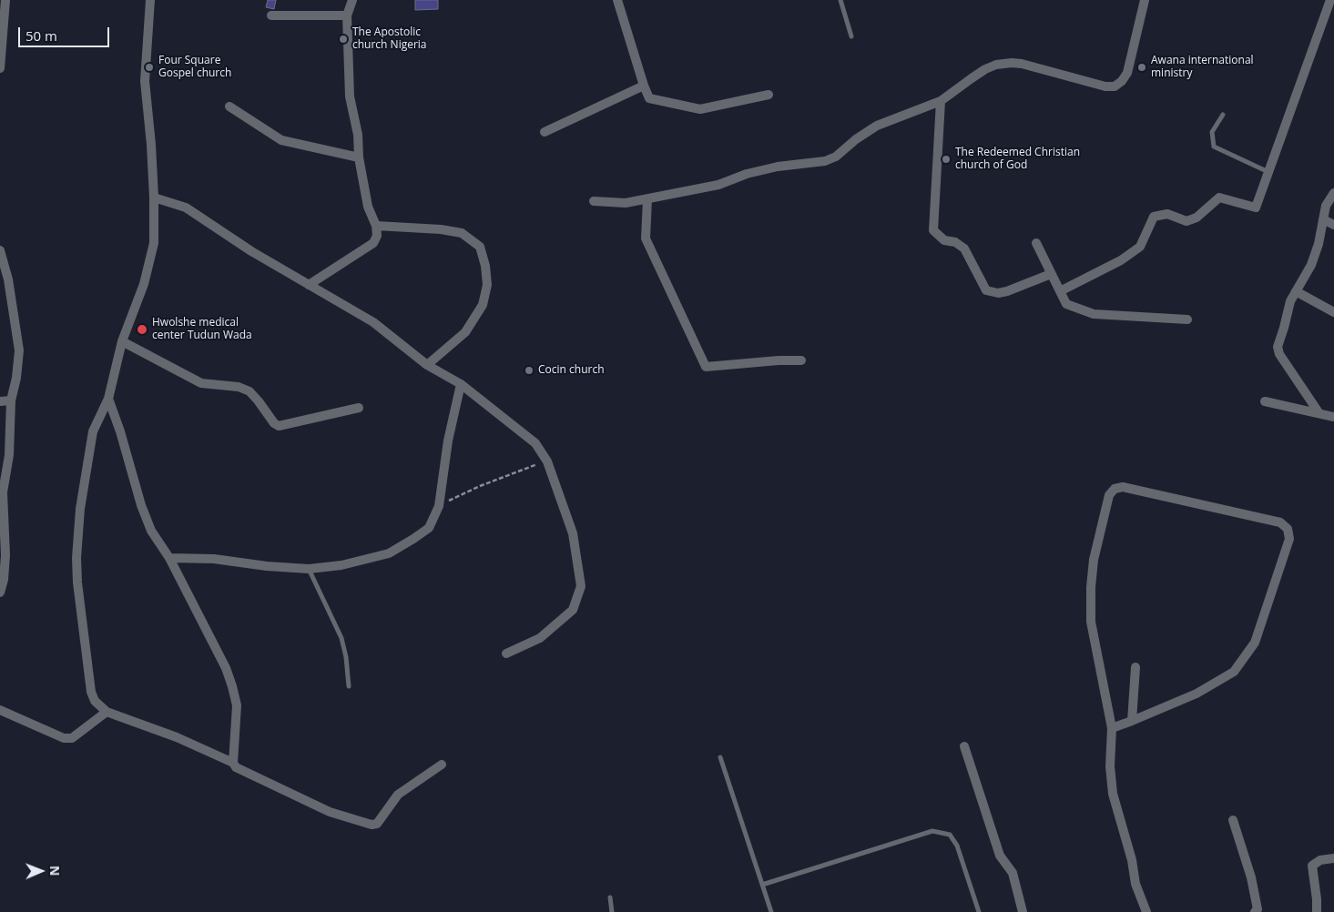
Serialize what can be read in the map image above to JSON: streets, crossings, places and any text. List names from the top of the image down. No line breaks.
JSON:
{"places":["The Apostolic church Nigeria","Four Square Gospel church","Awana international ministry","The Redeemed Christian church of God","Hwolshe medical center Tudun Wada","Cocin church"],"scale_bar":"50 m","north":"right"}
